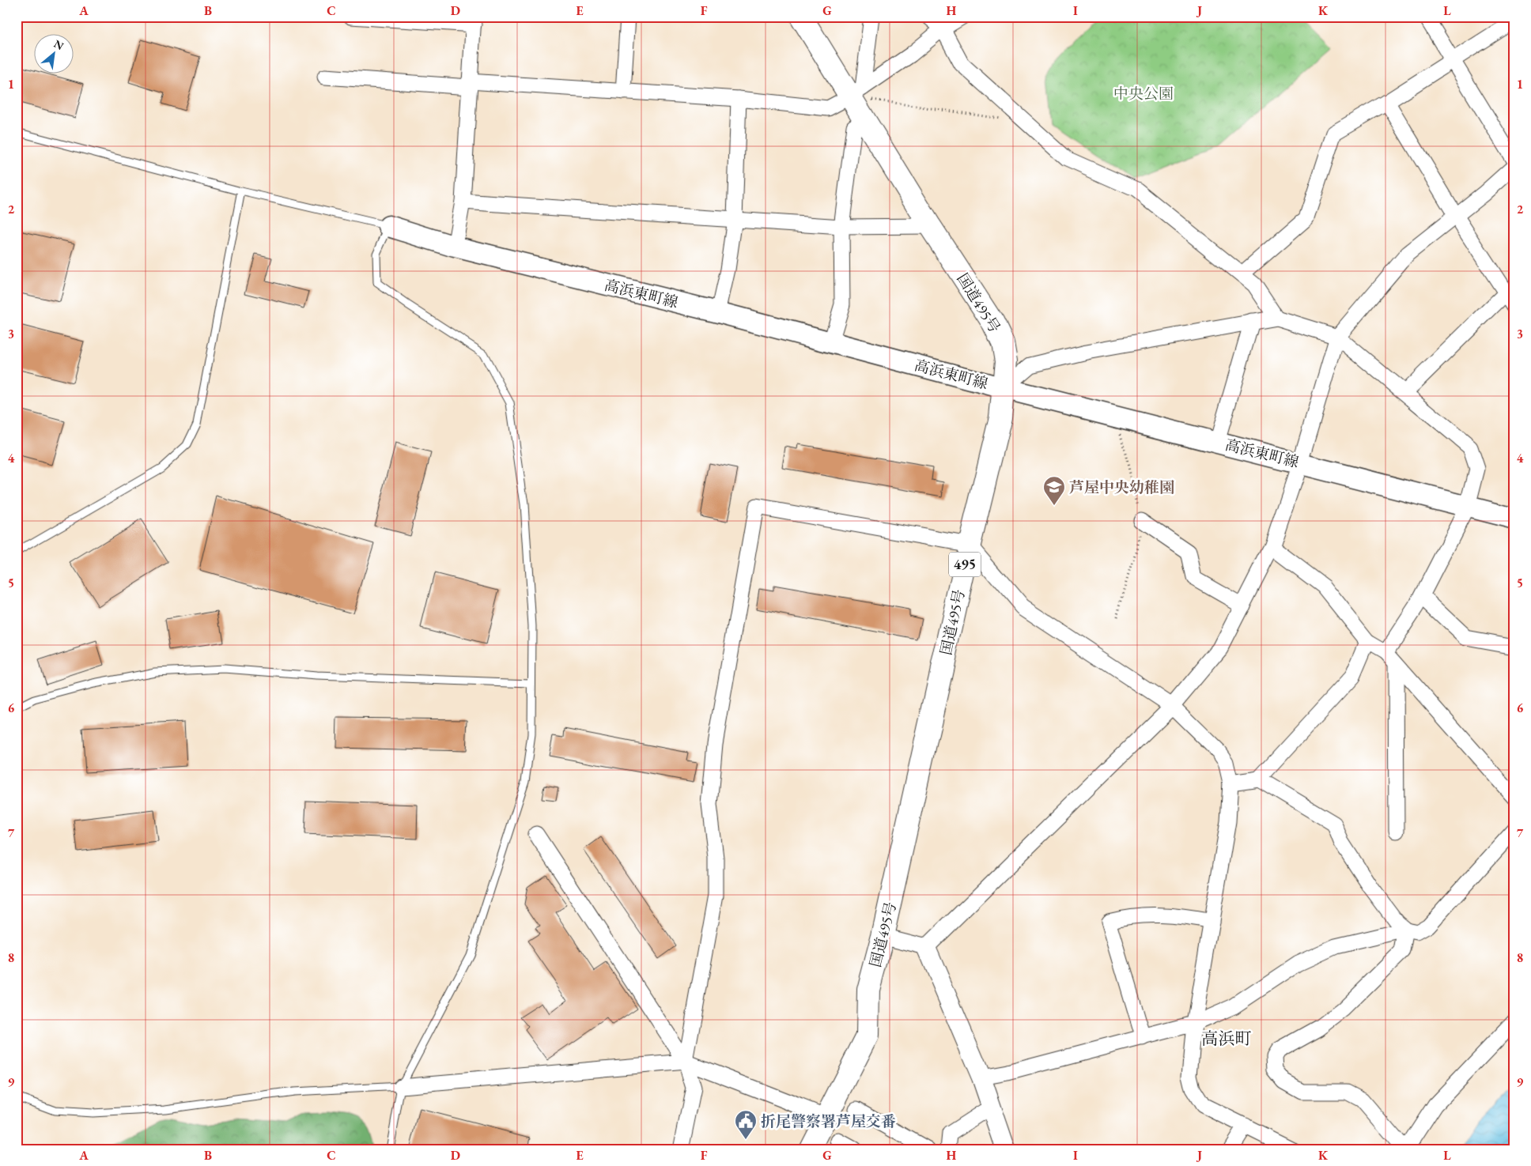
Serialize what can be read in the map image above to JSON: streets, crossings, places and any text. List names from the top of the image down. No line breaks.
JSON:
{"streets":{"highway":["国道495号","495"],"main road":["高浜東町線"]},"crossings":[["高浜東町線","国道495号"]],"districts":["高浜町"],"parks":["中央公園"],"places":{"school or university":["芦屋中央幼稚園"],"public building":["折尾警察署芦屋交番"]},"north":"top right","grid":{"columns":["A","B","C","D","E","F","G","H","I","J","K","L"],"rows":["1","2","3","4","5","6","7","8","9"]}}
